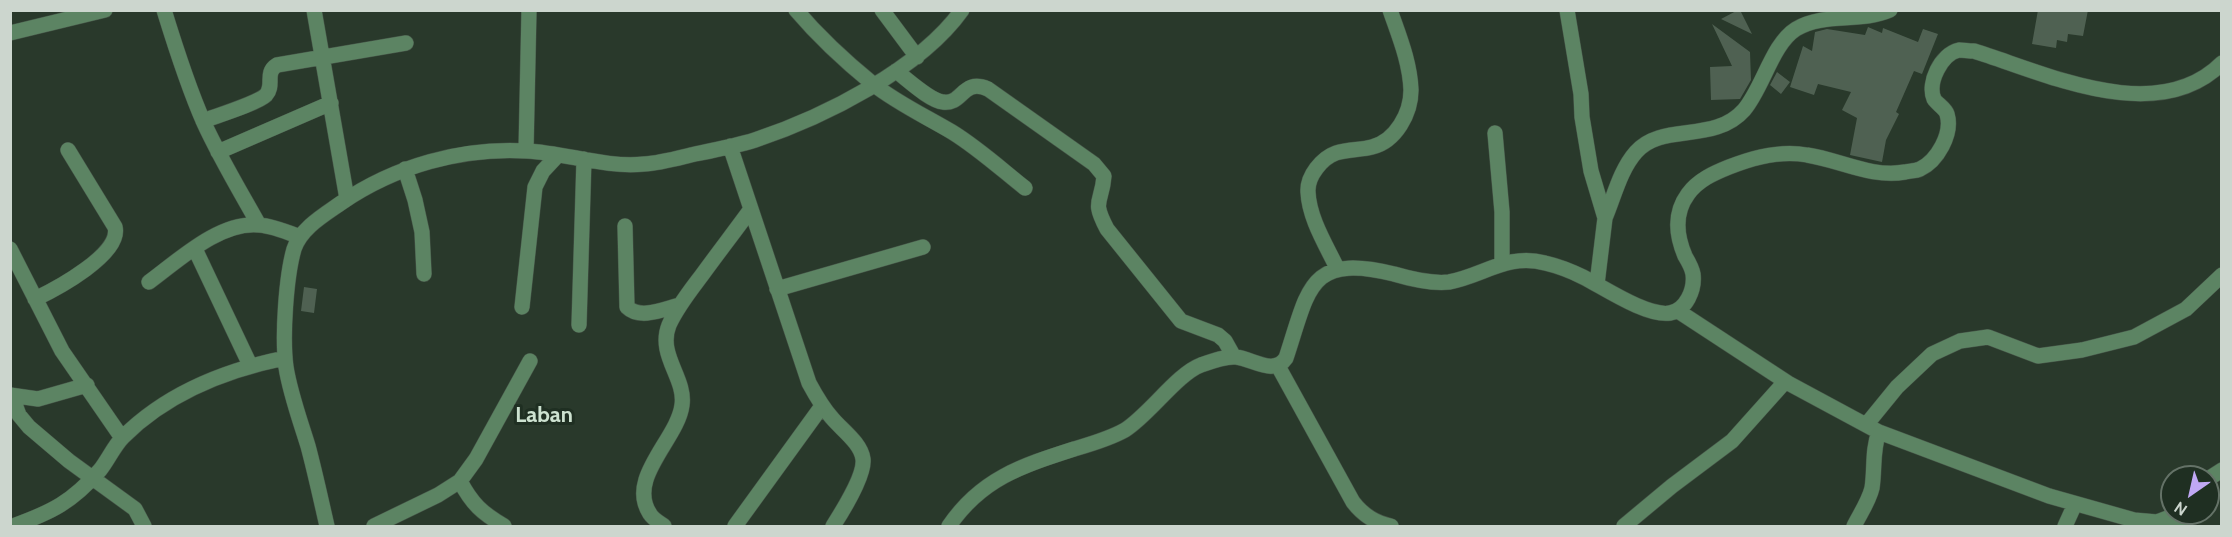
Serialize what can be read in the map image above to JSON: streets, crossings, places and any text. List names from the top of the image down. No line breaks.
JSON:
{"districts":["Laban"],"north":"bottom left"}
